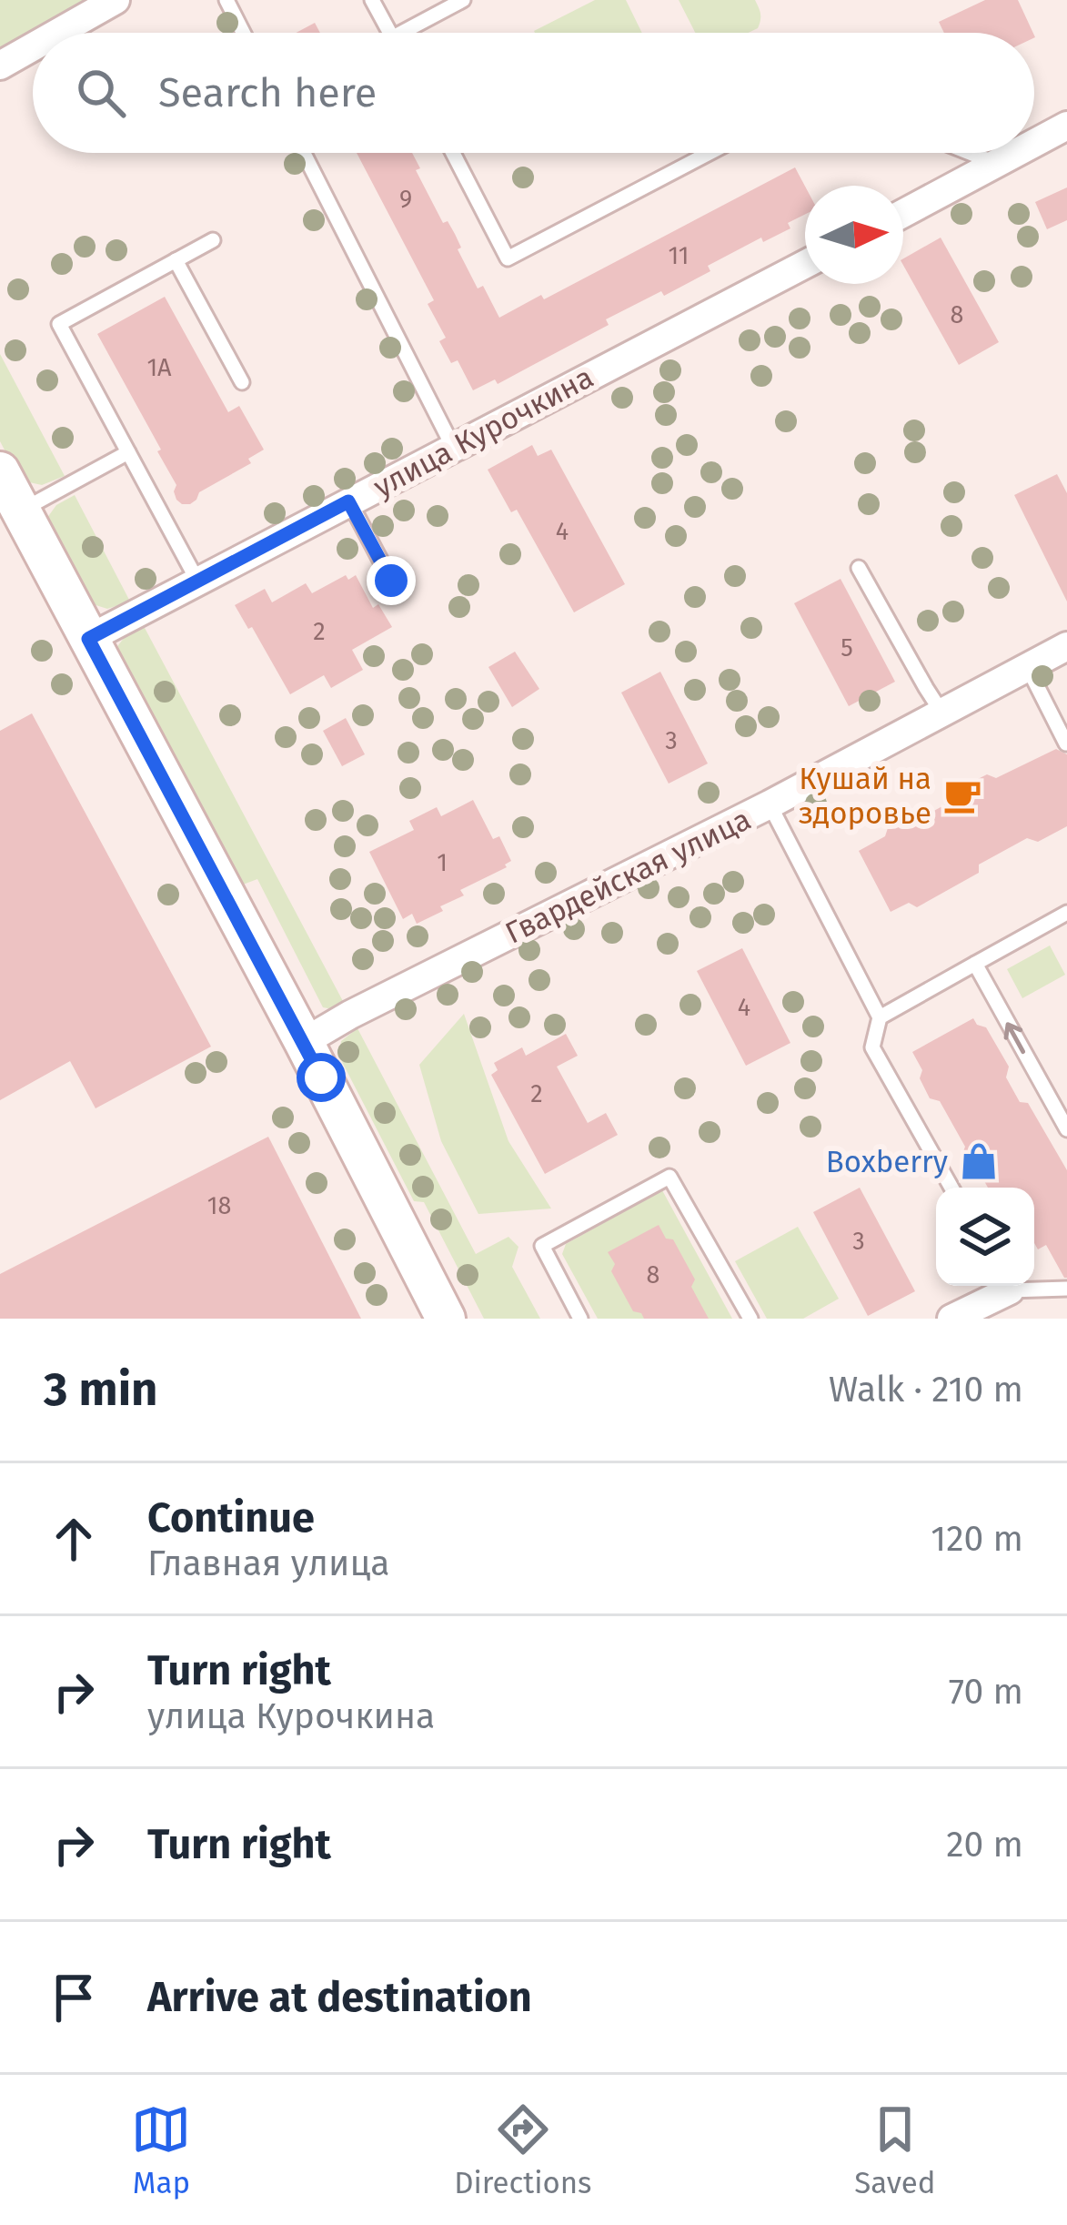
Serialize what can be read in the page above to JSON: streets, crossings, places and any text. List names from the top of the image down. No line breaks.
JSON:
{"streets":{"street":["улица Курочкина","Гвардейская улица"]},"places":{"cafe":["Кушай на здоровье"],"shop":["Boxberry"]},"house_numbers":["9","11","8","1А","4","2","5","3","1","4","2","18","3","8"],"north":"right","page":{"search":"Search here","heading":["3 min","Walk · 210 m"],"list":[["Continue","Главная улица","120 m"],["Turn right","улица Курочкина","70 m"],["Turn right","20 m"],"Arrive at destination"],"nav":["Map","Directions","Saved"]}}
